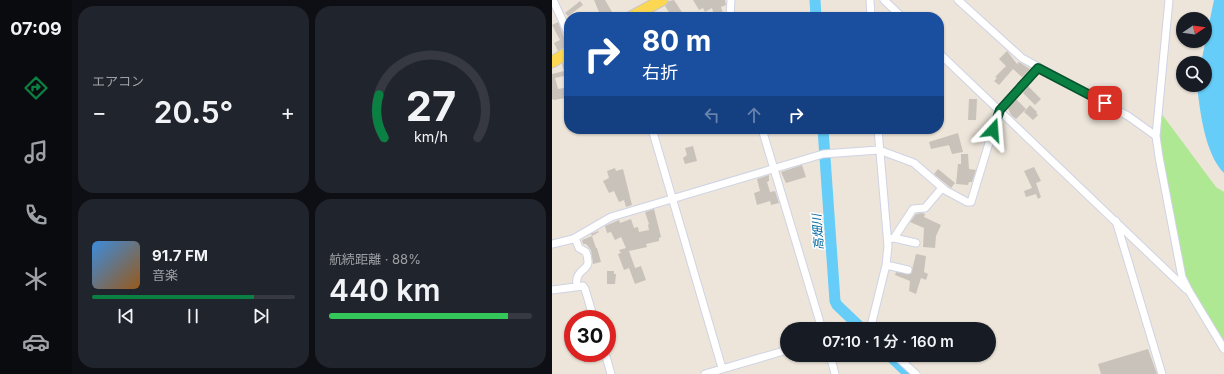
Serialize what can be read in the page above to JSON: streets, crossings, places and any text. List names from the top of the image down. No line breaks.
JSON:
{"water":["高畑川"],"north":"right","page":{"tabs":"07:09","tile":["エアコン",["航続距離 · 88%","440 km"]],"turn":["80 m","右折"],"heat":["−","20.5°","+"],"song":["91.7 FM","音楽"],"limit":"30","trip":"07:10 · 1 分 · 160 m","gauge":["27","km/h"]}}
